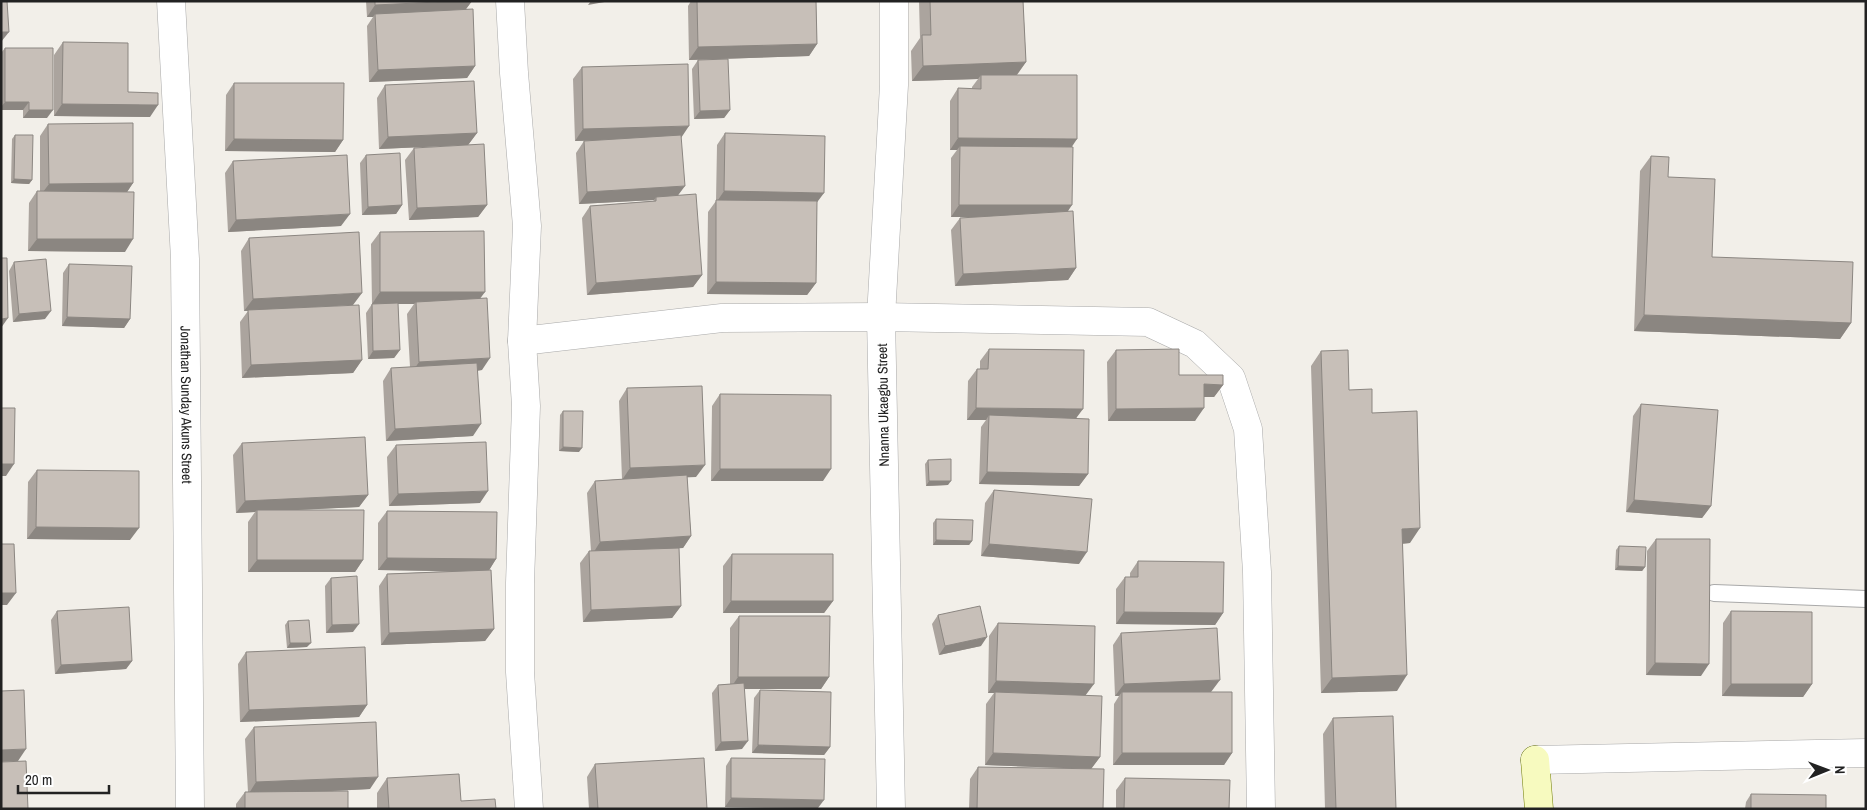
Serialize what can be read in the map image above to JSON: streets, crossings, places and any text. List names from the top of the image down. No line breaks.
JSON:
{"streets":{"street":["Jonathan Sunday Akuns Street","Nnanna Ukaegbu Street"]},"scale_bar":"20 m","north":"right"}
